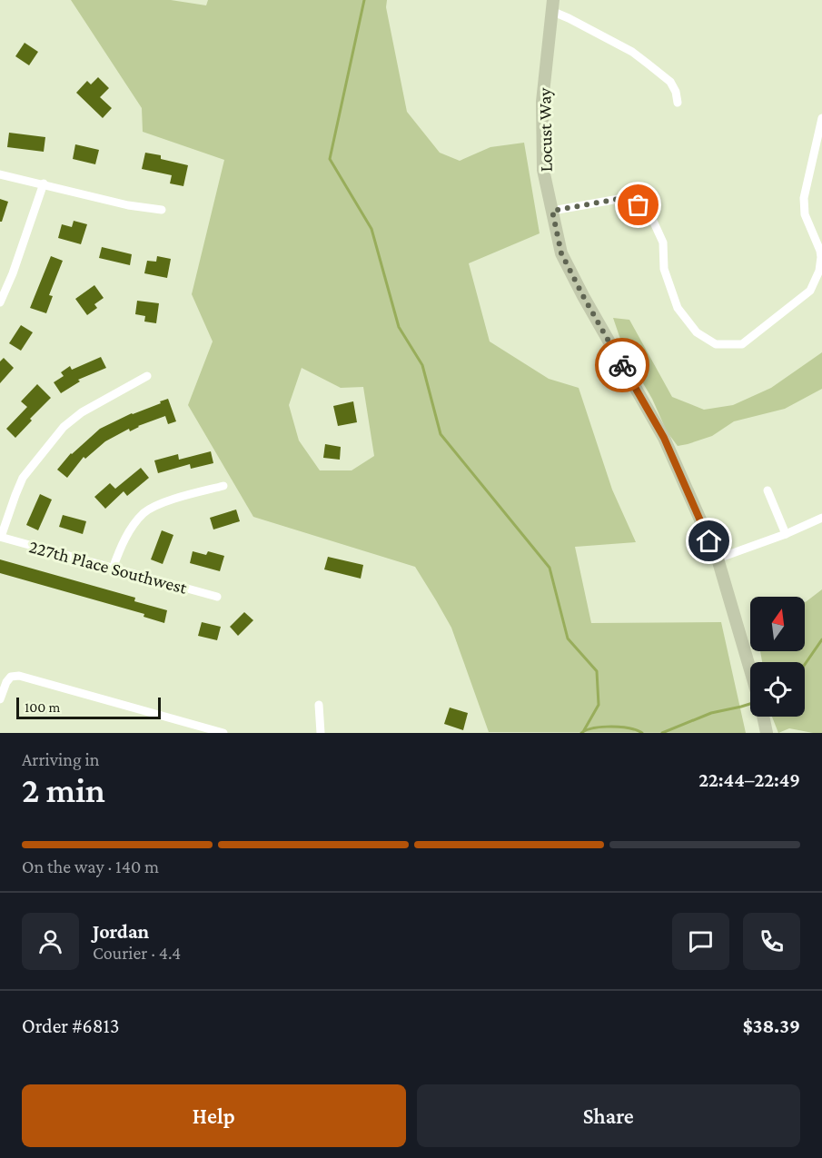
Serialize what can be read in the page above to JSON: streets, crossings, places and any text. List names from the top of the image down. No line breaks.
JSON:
{"streets":{"main road":["Locust Way"],"street":["227th Place Southwest"]},"scale_bar":"100 m","north":"top","page":{"scale":"100 m","heading":["2 min","Arriving in","22:44–22:49"],"panel":["Jordan","Courier · 4.4","Order #6813","$38.39"],"bar":"On the way · 140 m","buttons":["Help","Share"]}}
